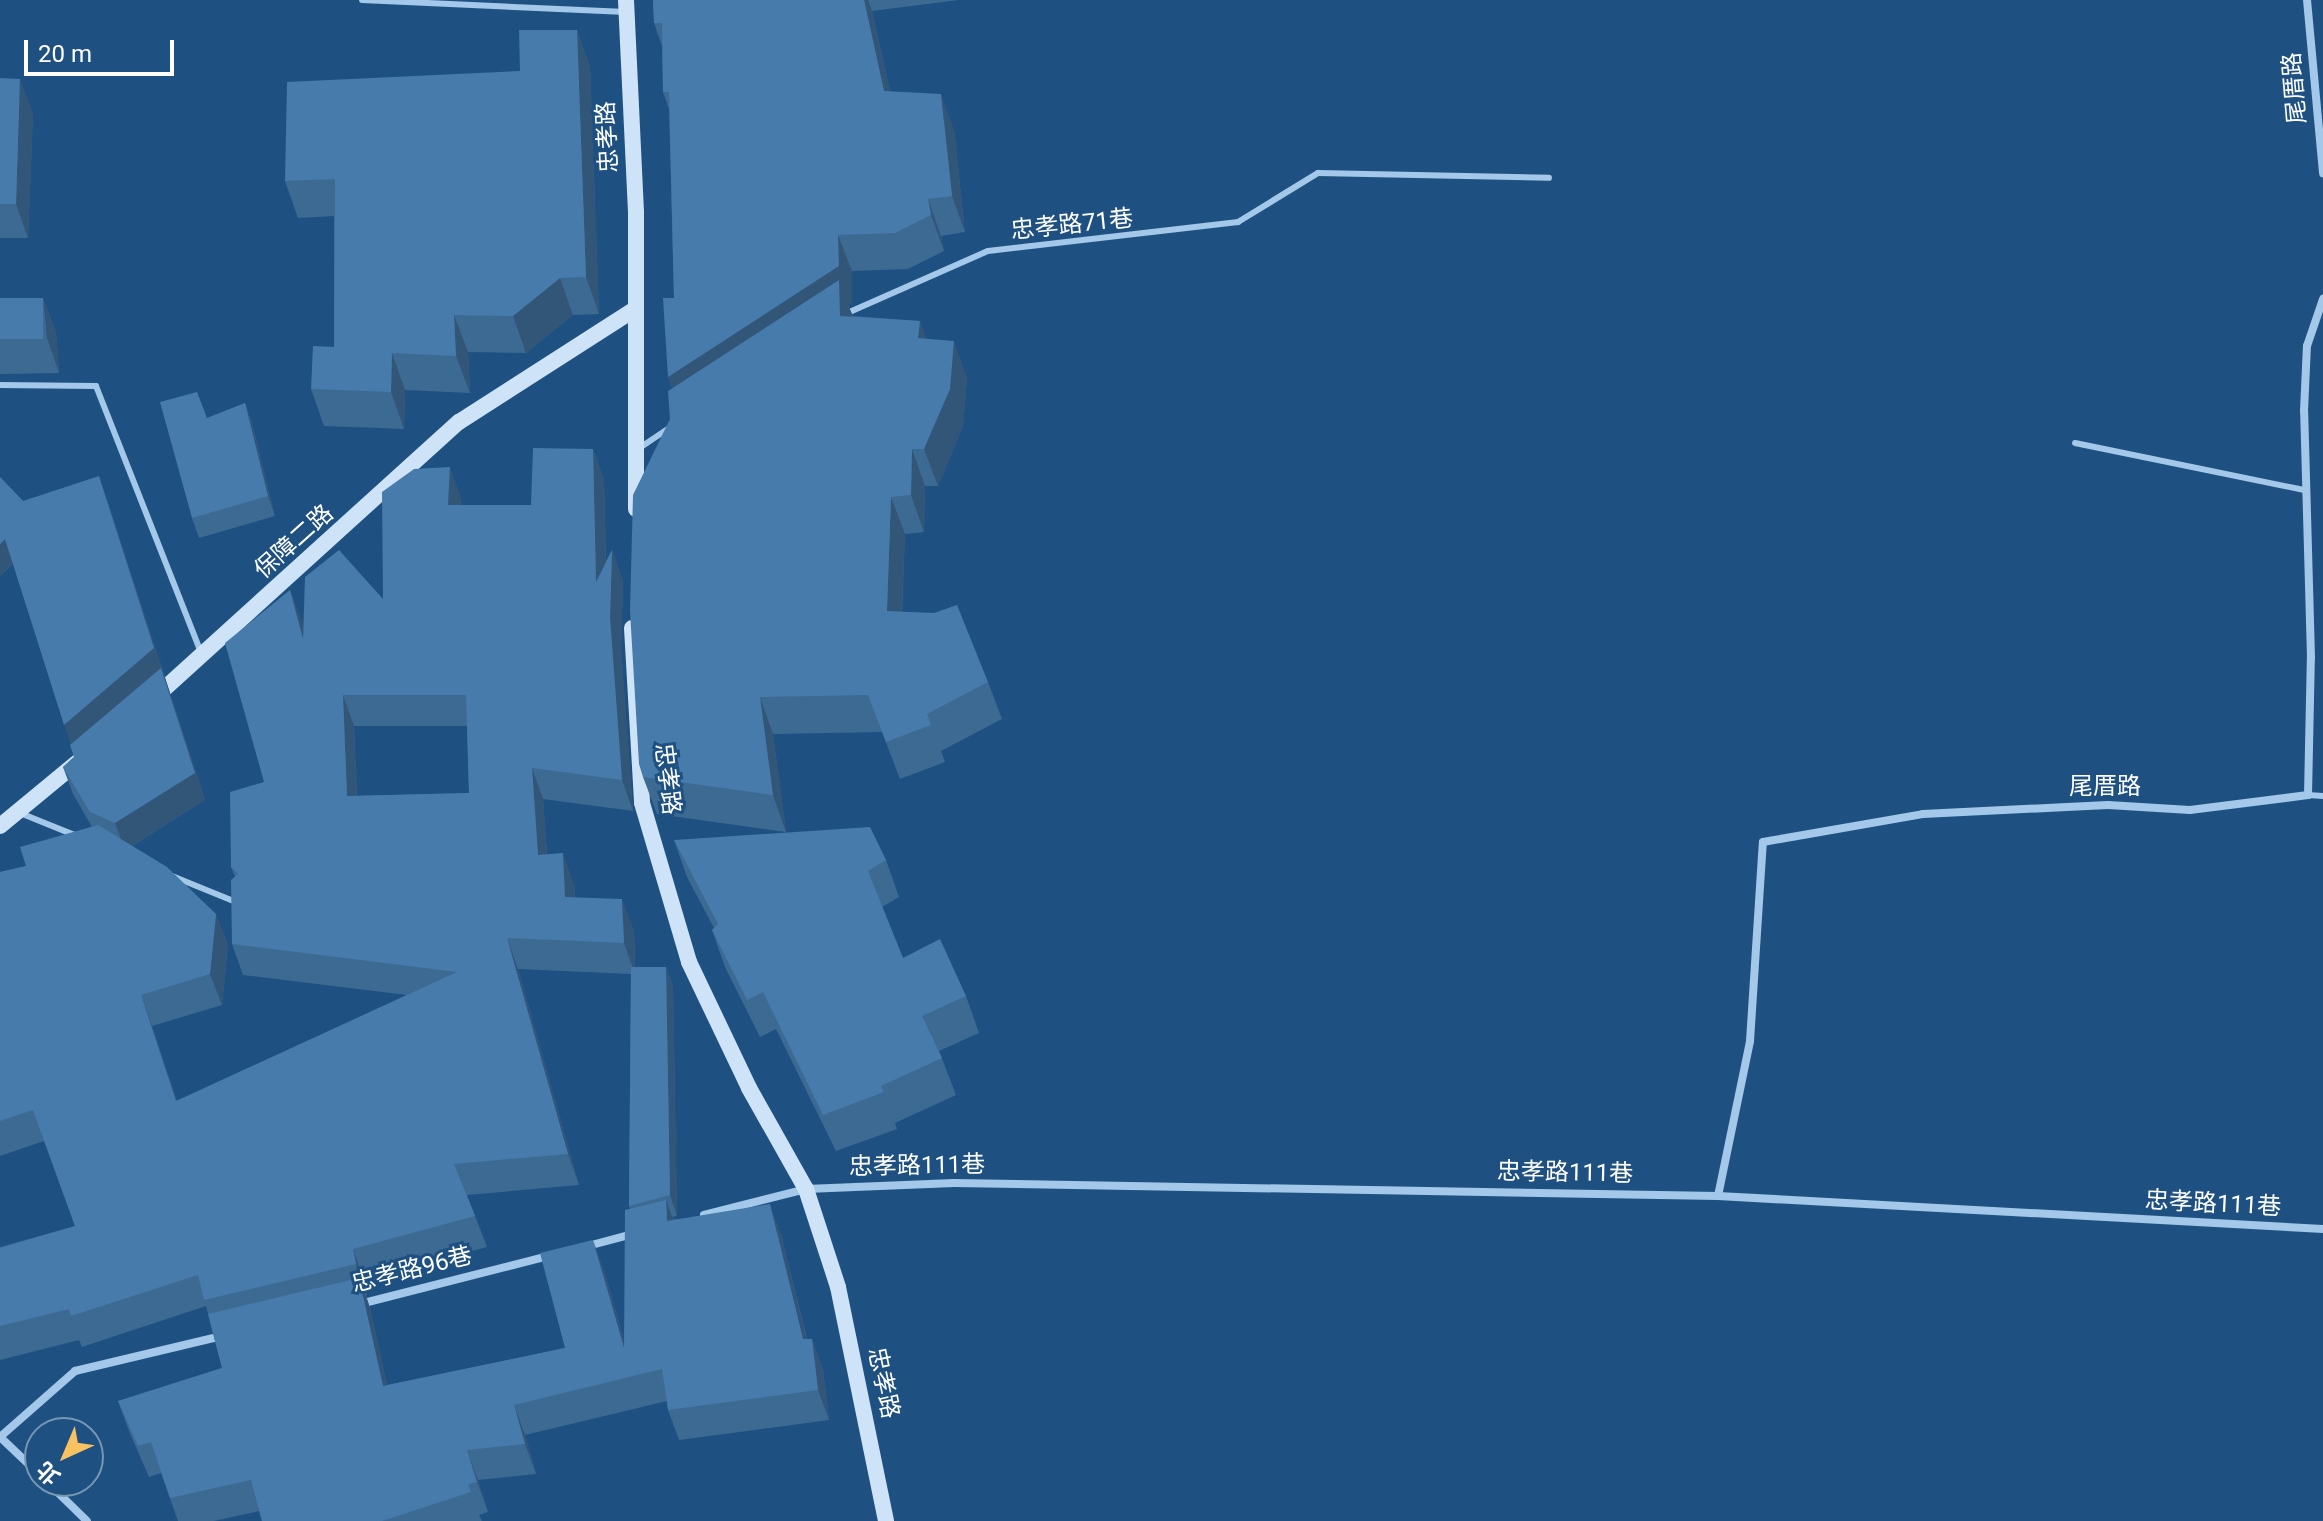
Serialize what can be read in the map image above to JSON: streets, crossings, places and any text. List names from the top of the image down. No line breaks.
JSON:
{"streets":{"street":["尾厝路","忠孝路","保障二路","忠孝路111巷","忠孝路96巷"],"lane":["忠孝路71巷"]},"crossings":[["尾厝路","忠孝路111巷"],["忠孝路","保障二路"],["忠孝路","忠孝路111巷"]],"scale_bar":"20 m","north":"bottom left"}
